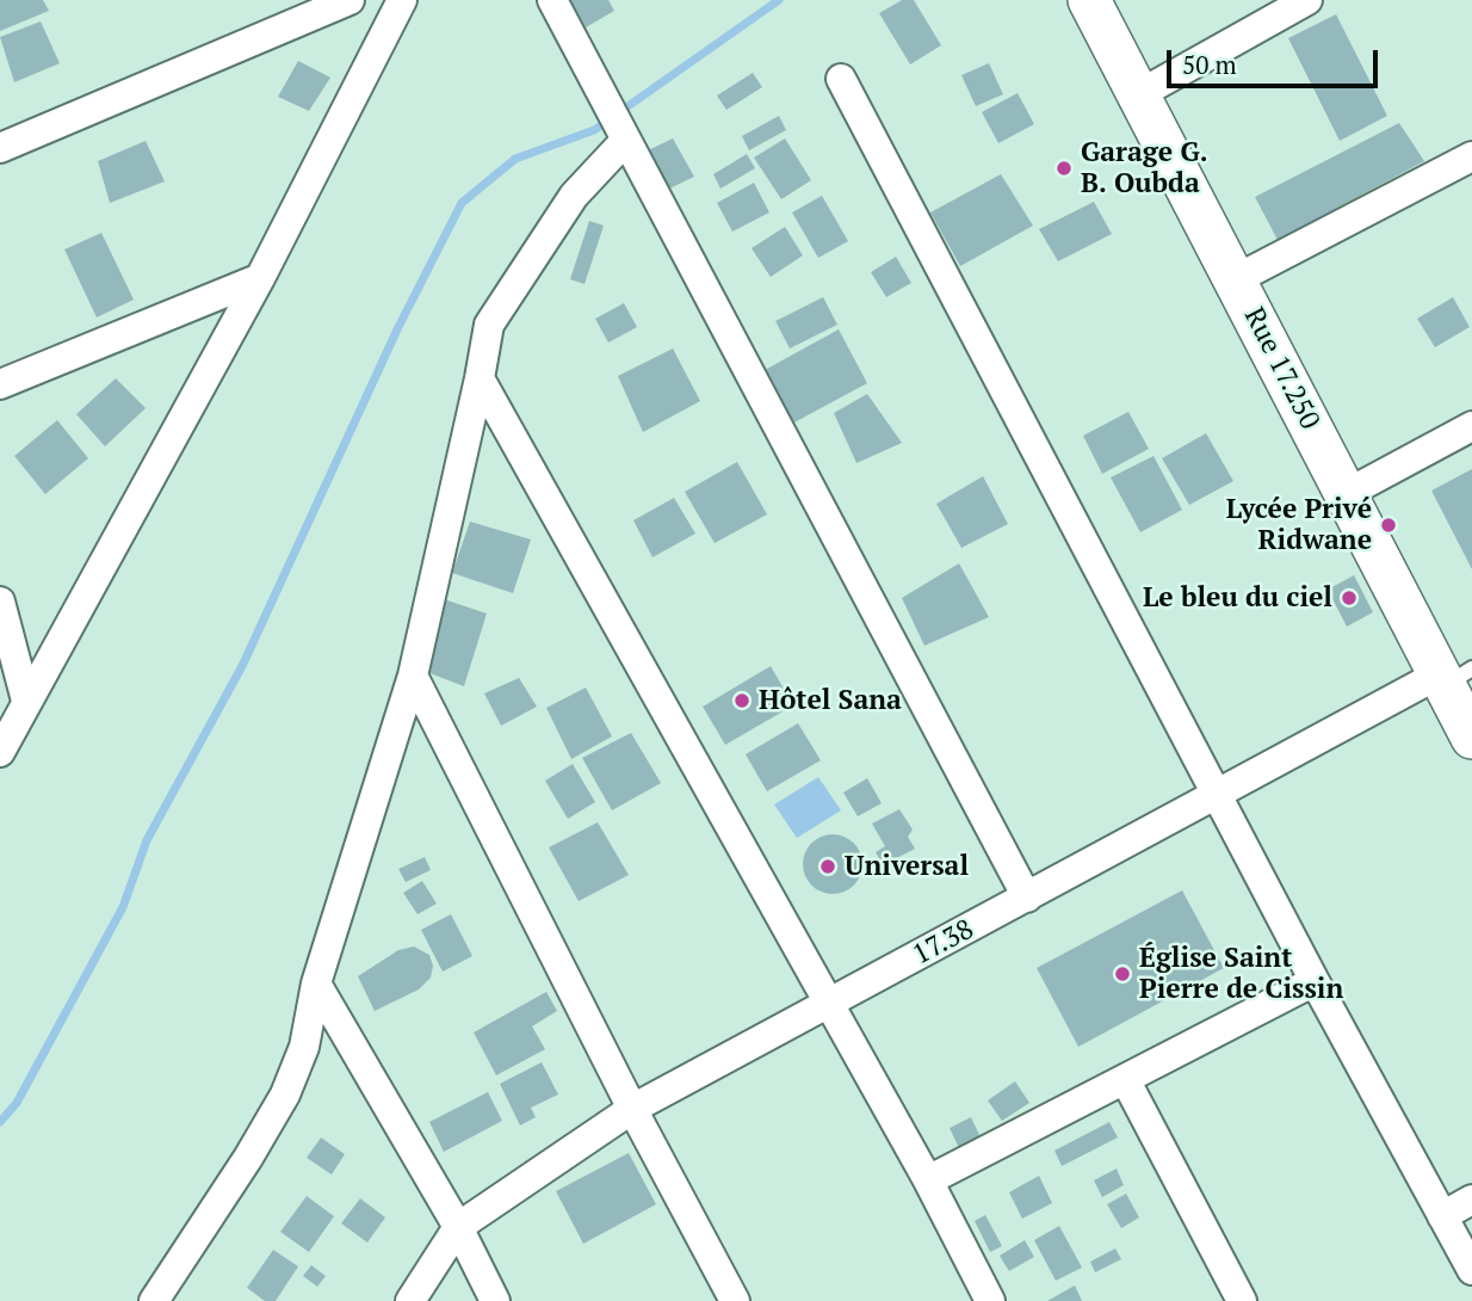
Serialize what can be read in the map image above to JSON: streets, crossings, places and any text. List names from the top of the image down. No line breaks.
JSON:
{"streets":{"street":["Rue 17.250","17.38"]},"crossings":[["Rue 17.250","17.38"]],"places":["Garage G. B. Oubda","Lycée Privé Ridwane","Le bleu du ciel","Hôtel Sana","Universal","Église Saint Pierre de Cissin"],"scale_bar":"50 m"}
